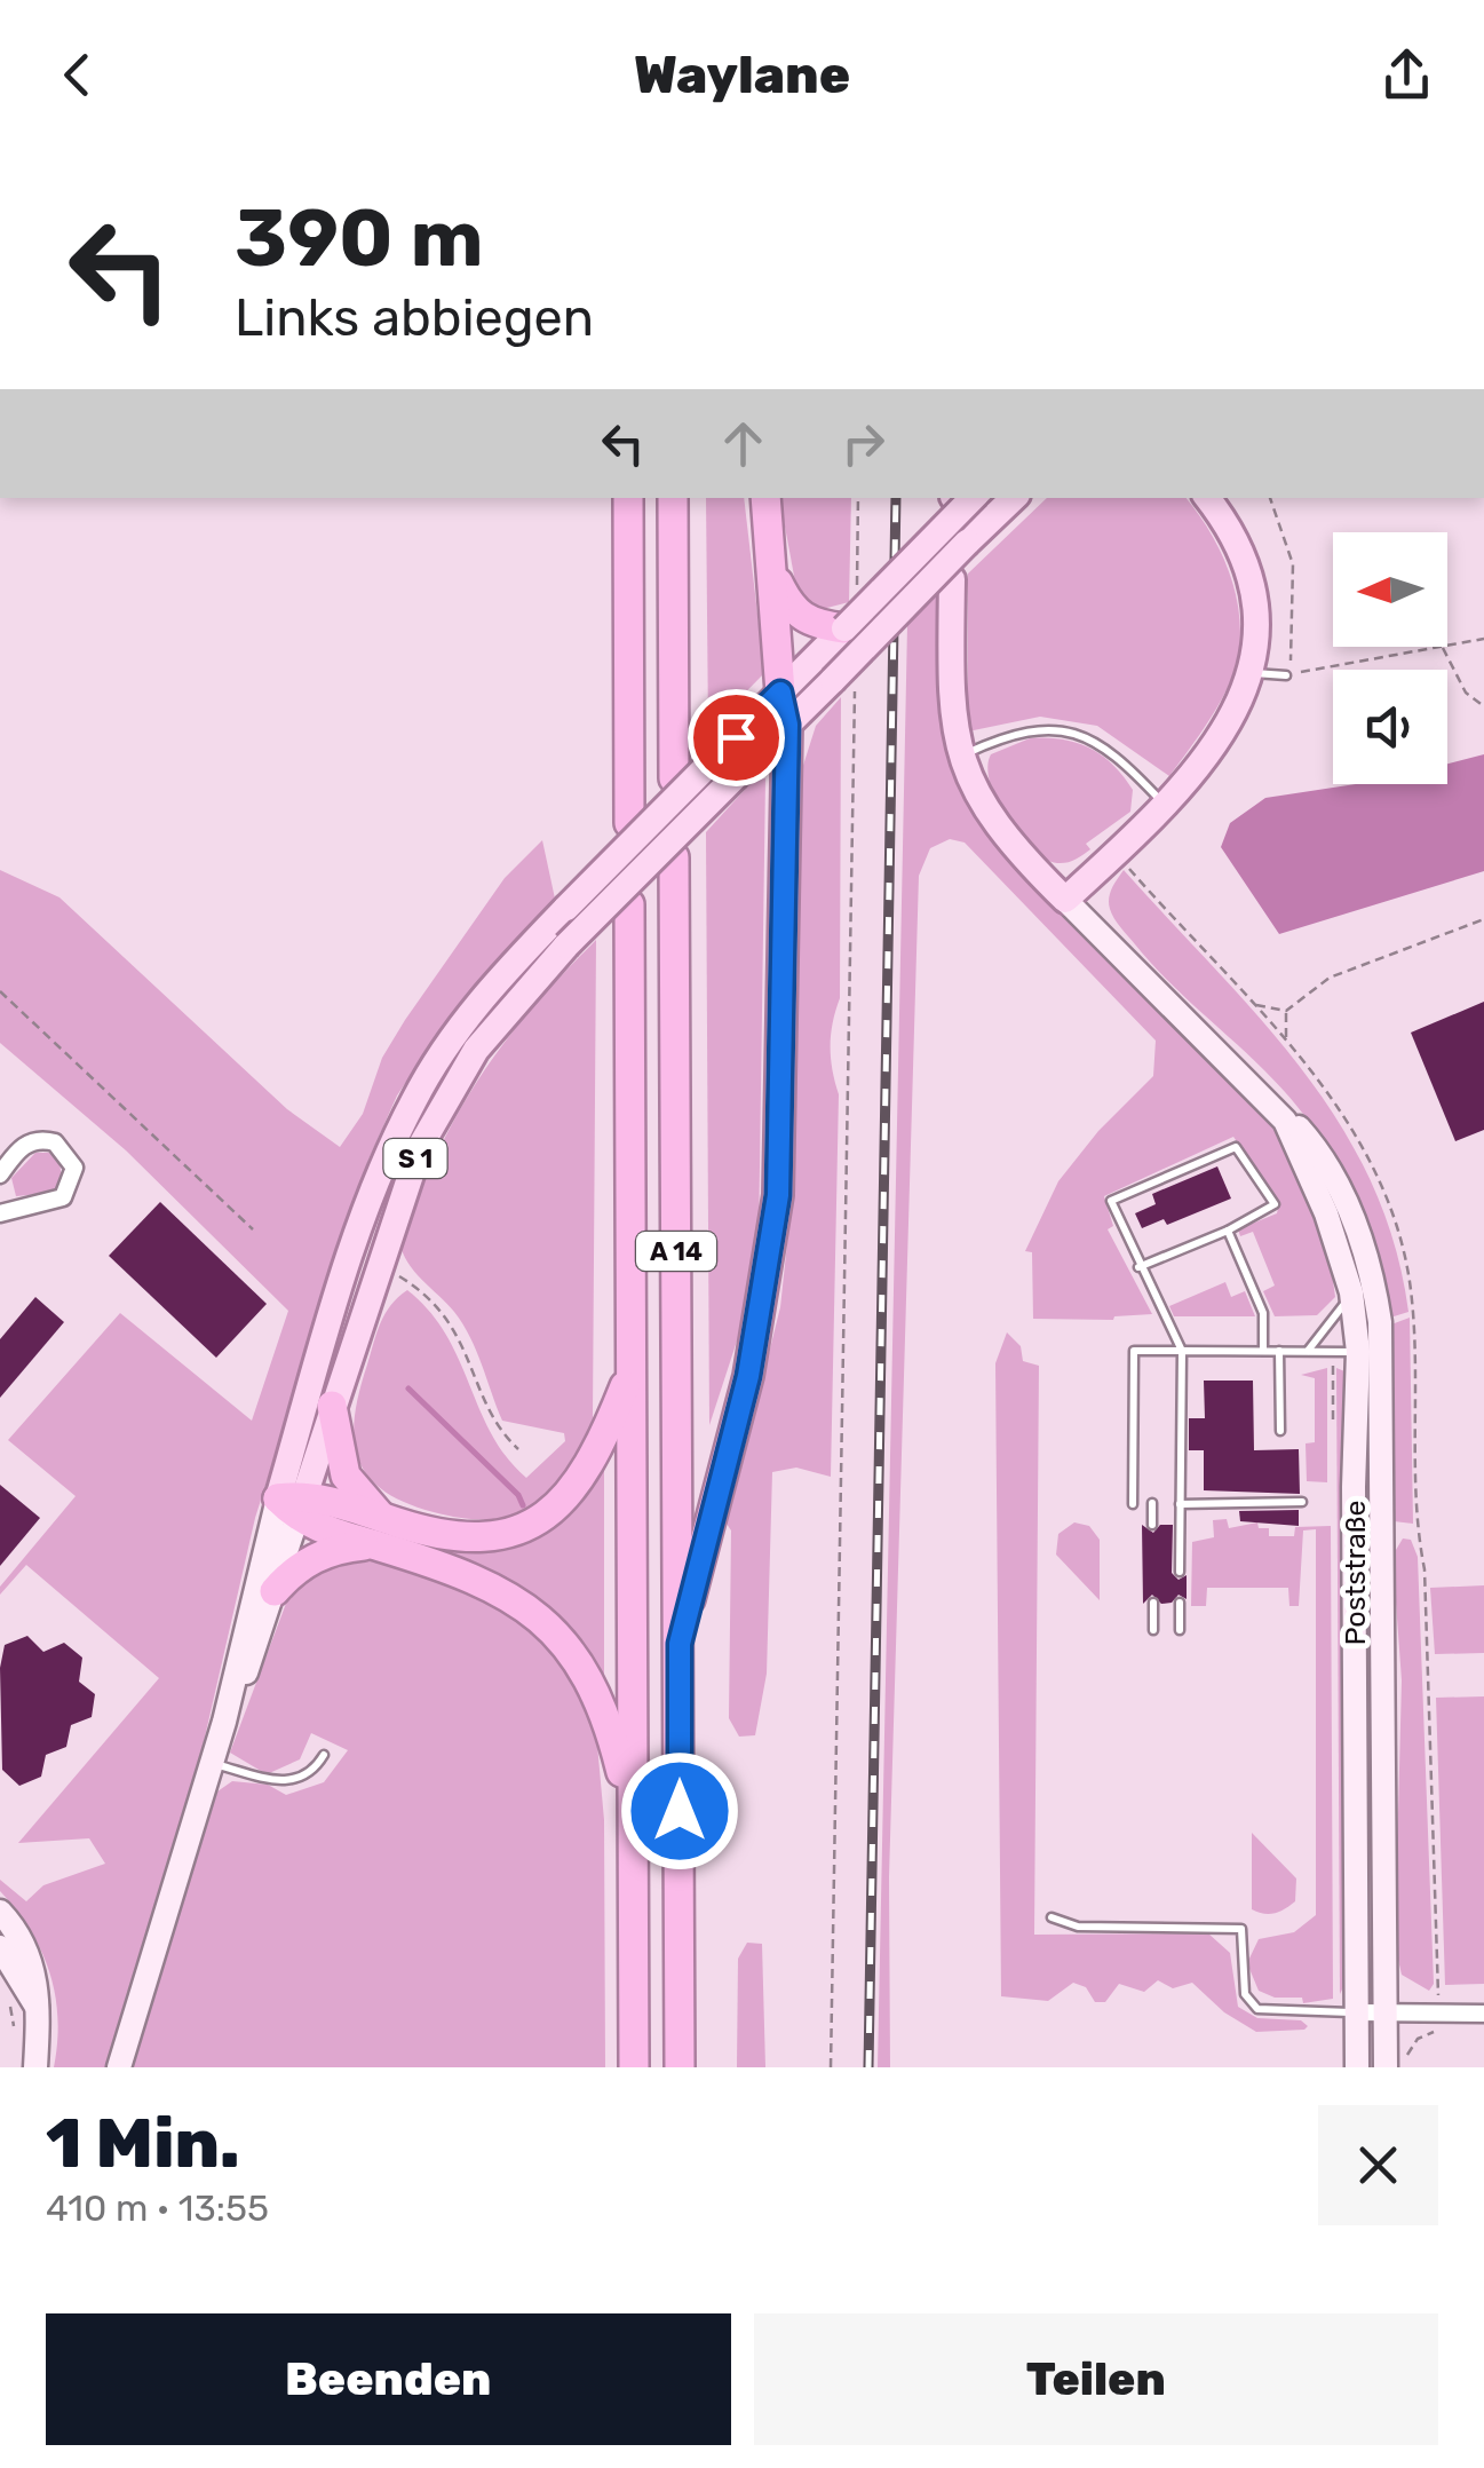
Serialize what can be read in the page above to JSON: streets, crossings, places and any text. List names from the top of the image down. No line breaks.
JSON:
{"streets":{"highway":["A 14"],"main road":["S 1"],"street":["Poststraße"]},"north":"left","page":{"header":"Waylane","turn":["390 m","Links abbiegen"],"heading":["1 Min.","410 m · 13:55"],"buttons":["Beenden","Teilen"]}}
